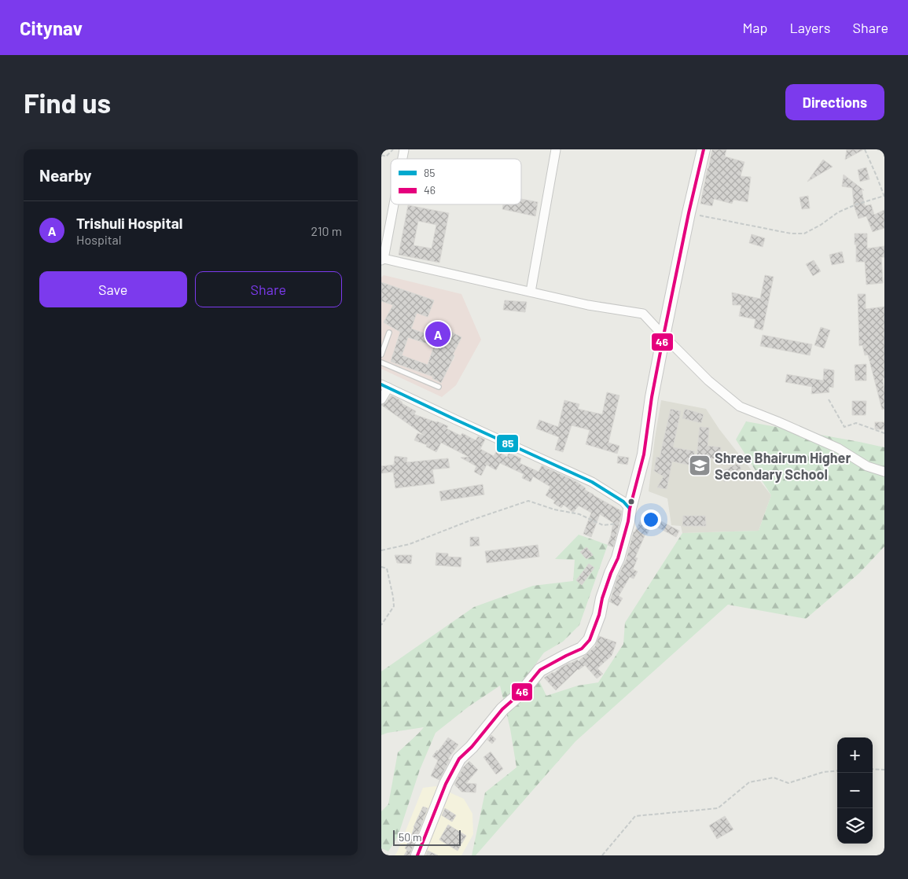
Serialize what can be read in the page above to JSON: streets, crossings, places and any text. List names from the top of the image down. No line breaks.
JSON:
{"places":{"school or university":["Shree Bhairum Higher Secondary School"]},"lines":["transit line 46","transit line 85"],"legend":["85","46"],"scale_bar":"50 m","page":{"header":"Citynav","nav":["Map","Layers","Share"],"buttons":["Directions",["Save","Share"]],"title":"Find us","heading":"Nearby","list":[{"mark":"A","name":"Trishuli Hospital","note":"Hospital","value":"210 m"}],"pins":"A","map_buttons":["+","−"],"scale":"50 m"}}
